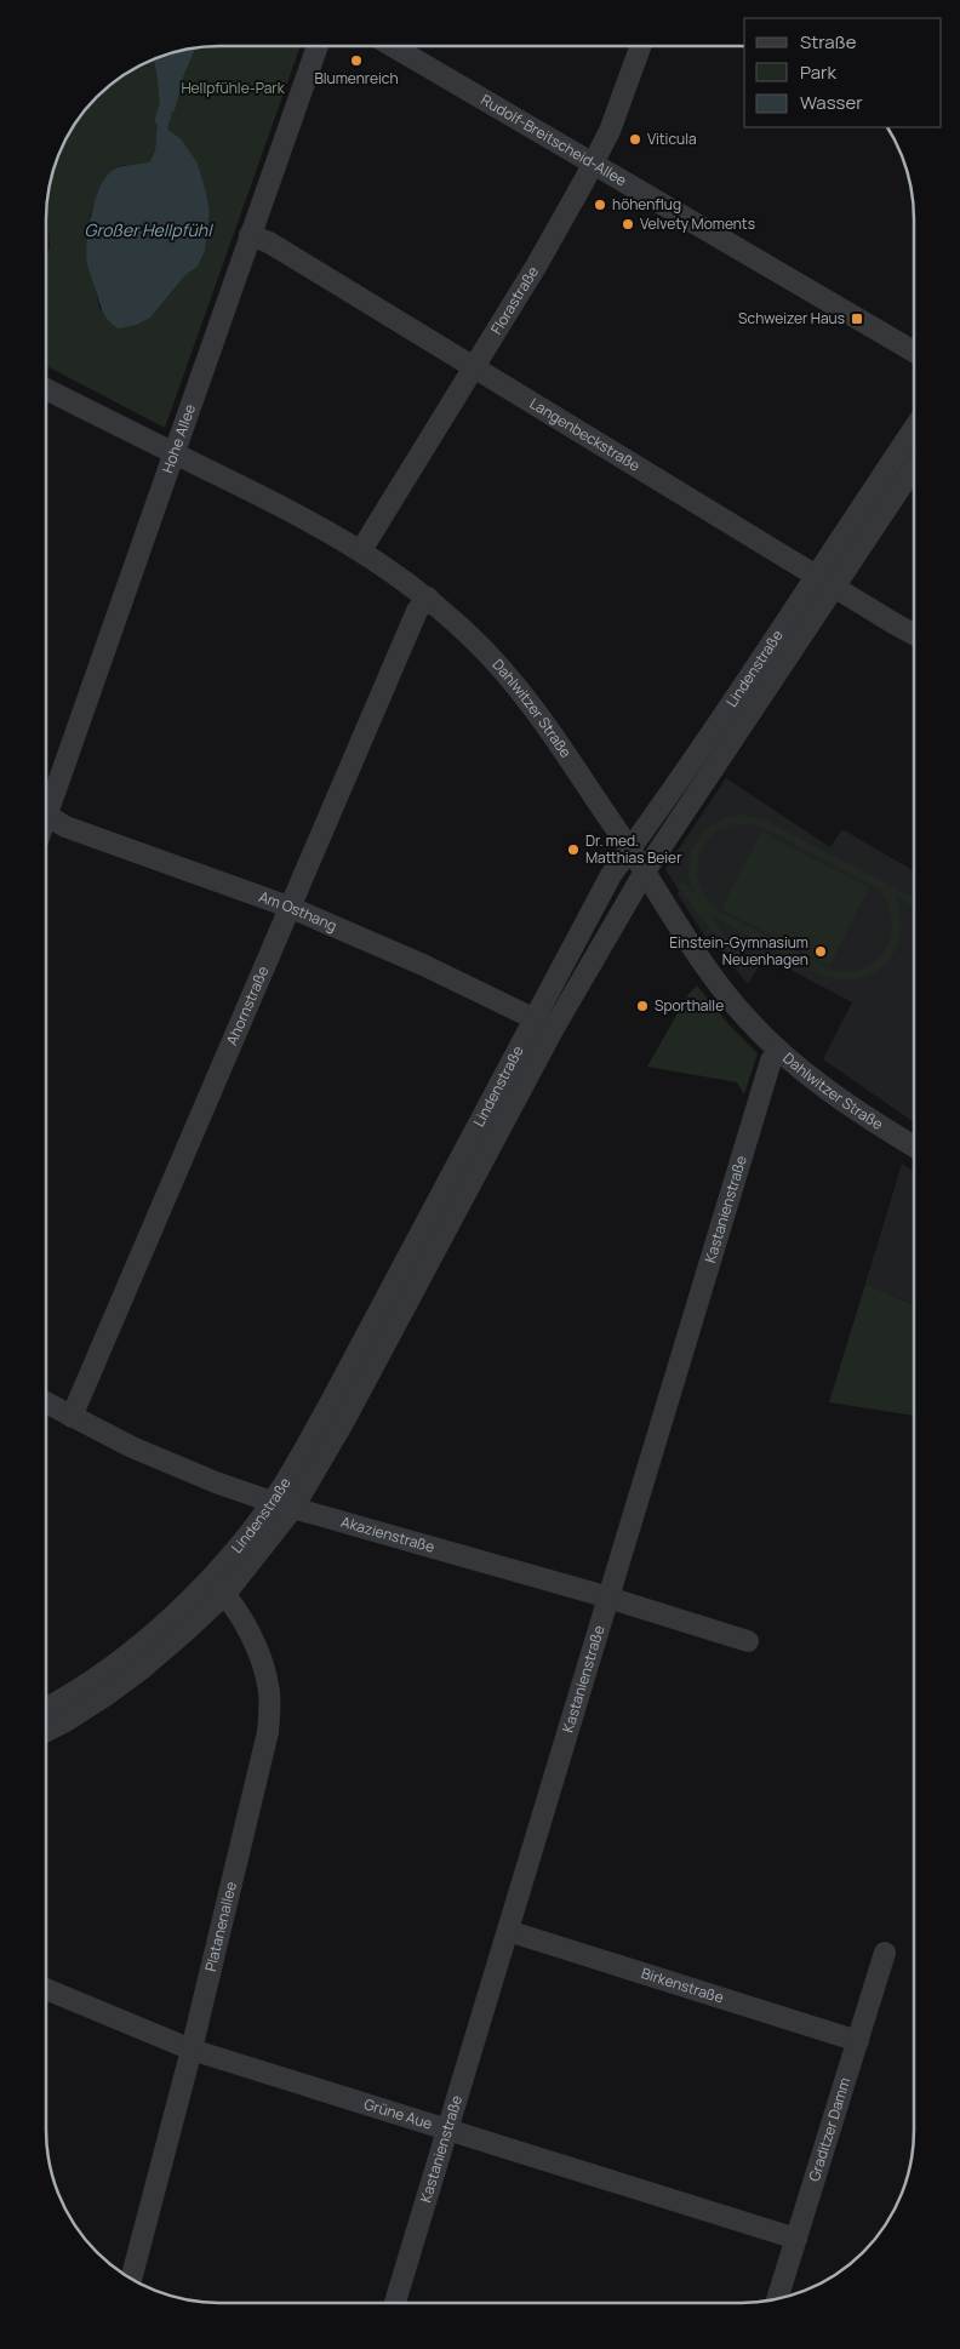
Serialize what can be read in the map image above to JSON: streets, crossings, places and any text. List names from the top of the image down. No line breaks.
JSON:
{"streets":{"street":["Rudolf-Breitscheid-Allee","Florastraße","Langenbeckstraße","Hohe Allee","Lindenstraße","Dahlwitzer Straße","Am Osthang","Ahornstraße","Kastanienstraße","Akazienstraße","Platanenallee","Birkenstraße","Grüne Aue","Graditzer Damm"]},"crossings":[["Rudolf-Breitscheid-Allee","Florastraße"],["Florastraße","Langenbeckstraße"],["Florastraße","Dahlwitzer Straße"],["Langenbeckstraße","Hohe Allee"],["Langenbeckstraße","Lindenstraße"],["Hohe Allee","Dahlwitzer Straße"],["Lindenstraße","Dahlwitzer Straße"],["Lindenstraße","Am Osthang"],["Lindenstraße","Akazienstraße"],["Lindenstraße","Platanenallee"],["Dahlwitzer Straße","Ahornstraße"],["Dahlwitzer Straße","Kastanienstraße"],["Am Osthang","Ahornstraße"],["Ahornstraße","Akazienstraße"],["Kastanienstraße","Akazienstraße"],["Kastanienstraße","Birkenstraße"],["Kastanienstraße","Grüne Aue"],["Platanenallee","Grüne Aue"],["Birkenstraße","Graditzer Damm"],["Grüne Aue","Graditzer Damm"]],"water":["Großer Hellpfühl"],"parks":["Hellpfühle-Park"],"places":{"other":["Blumenreich","Viticula","höhenflug","Velvety Moments","Dr. med. Matthias Beier","Einstein-Gymnasium Neuenhagen","Sporthalle"],"transit":["Schweizer Haus"]},"legend":["Straße","Park","Wasser"]}
